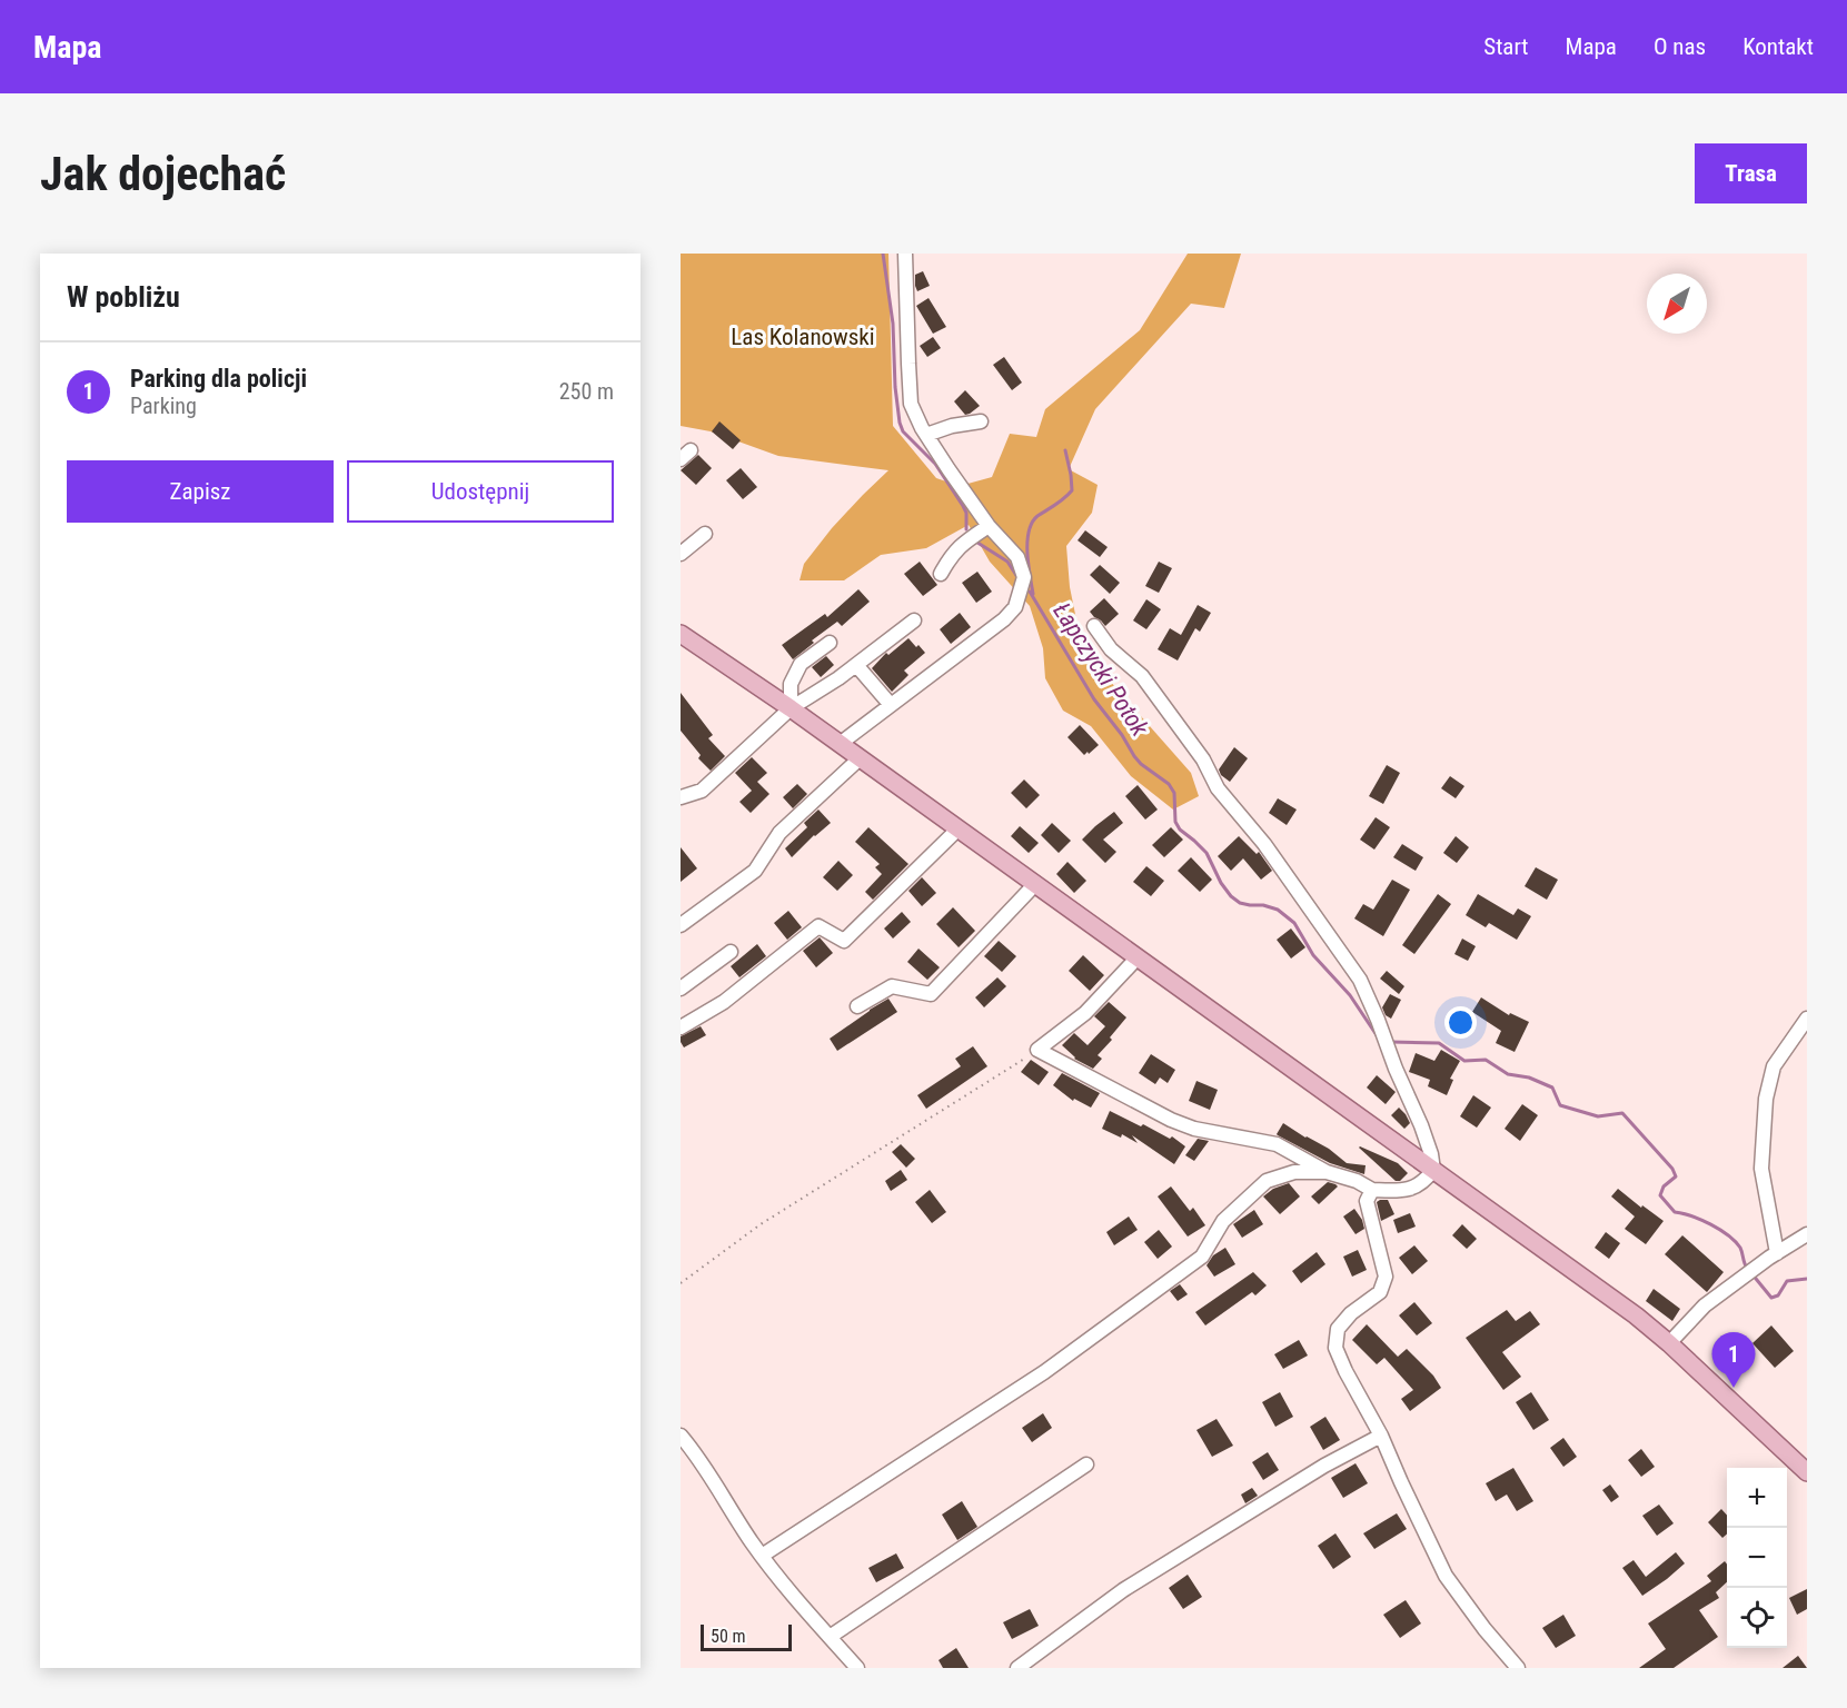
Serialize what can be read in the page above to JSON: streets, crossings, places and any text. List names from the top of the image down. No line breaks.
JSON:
{"water":["Łapczycki Potok"],"parks":["Las Kolanowski"],"scale_bar":"50 m","north":"bottom left","page":{"header":"Mapa","nav":["Start","Mapa","O nas","Kontakt"],"buttons":["Trasa",["Zapisz","Udostępnij"]],"title":"Jak dojechać","heading":"W pobliżu","list":[{"mark":"1","name":"Parking dla policji","note":"Parking","value":"250 m"}],"pins":"1","map_buttons":["+","−"],"scale":"50 m"}}
